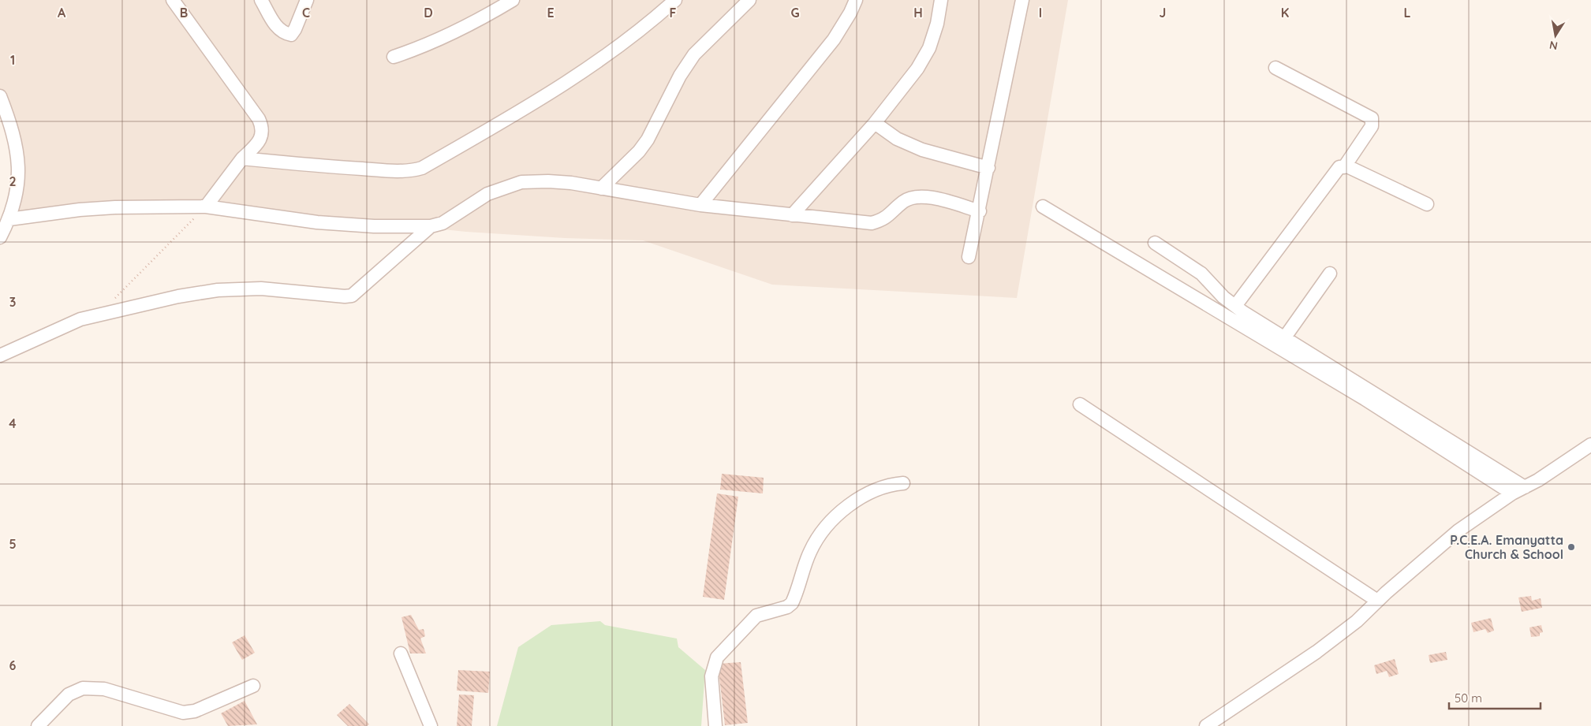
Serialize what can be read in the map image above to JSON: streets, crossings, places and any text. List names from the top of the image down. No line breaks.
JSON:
{"places":["P.C.E.A. Emanyatta Church & School"],"scale_bar":"50 m","north":"bottom","grid":{"columns":["A","B","C","D","E","F","G","H","I","J","K","L"],"rows":["1","2","3","4","5","6"]}}
